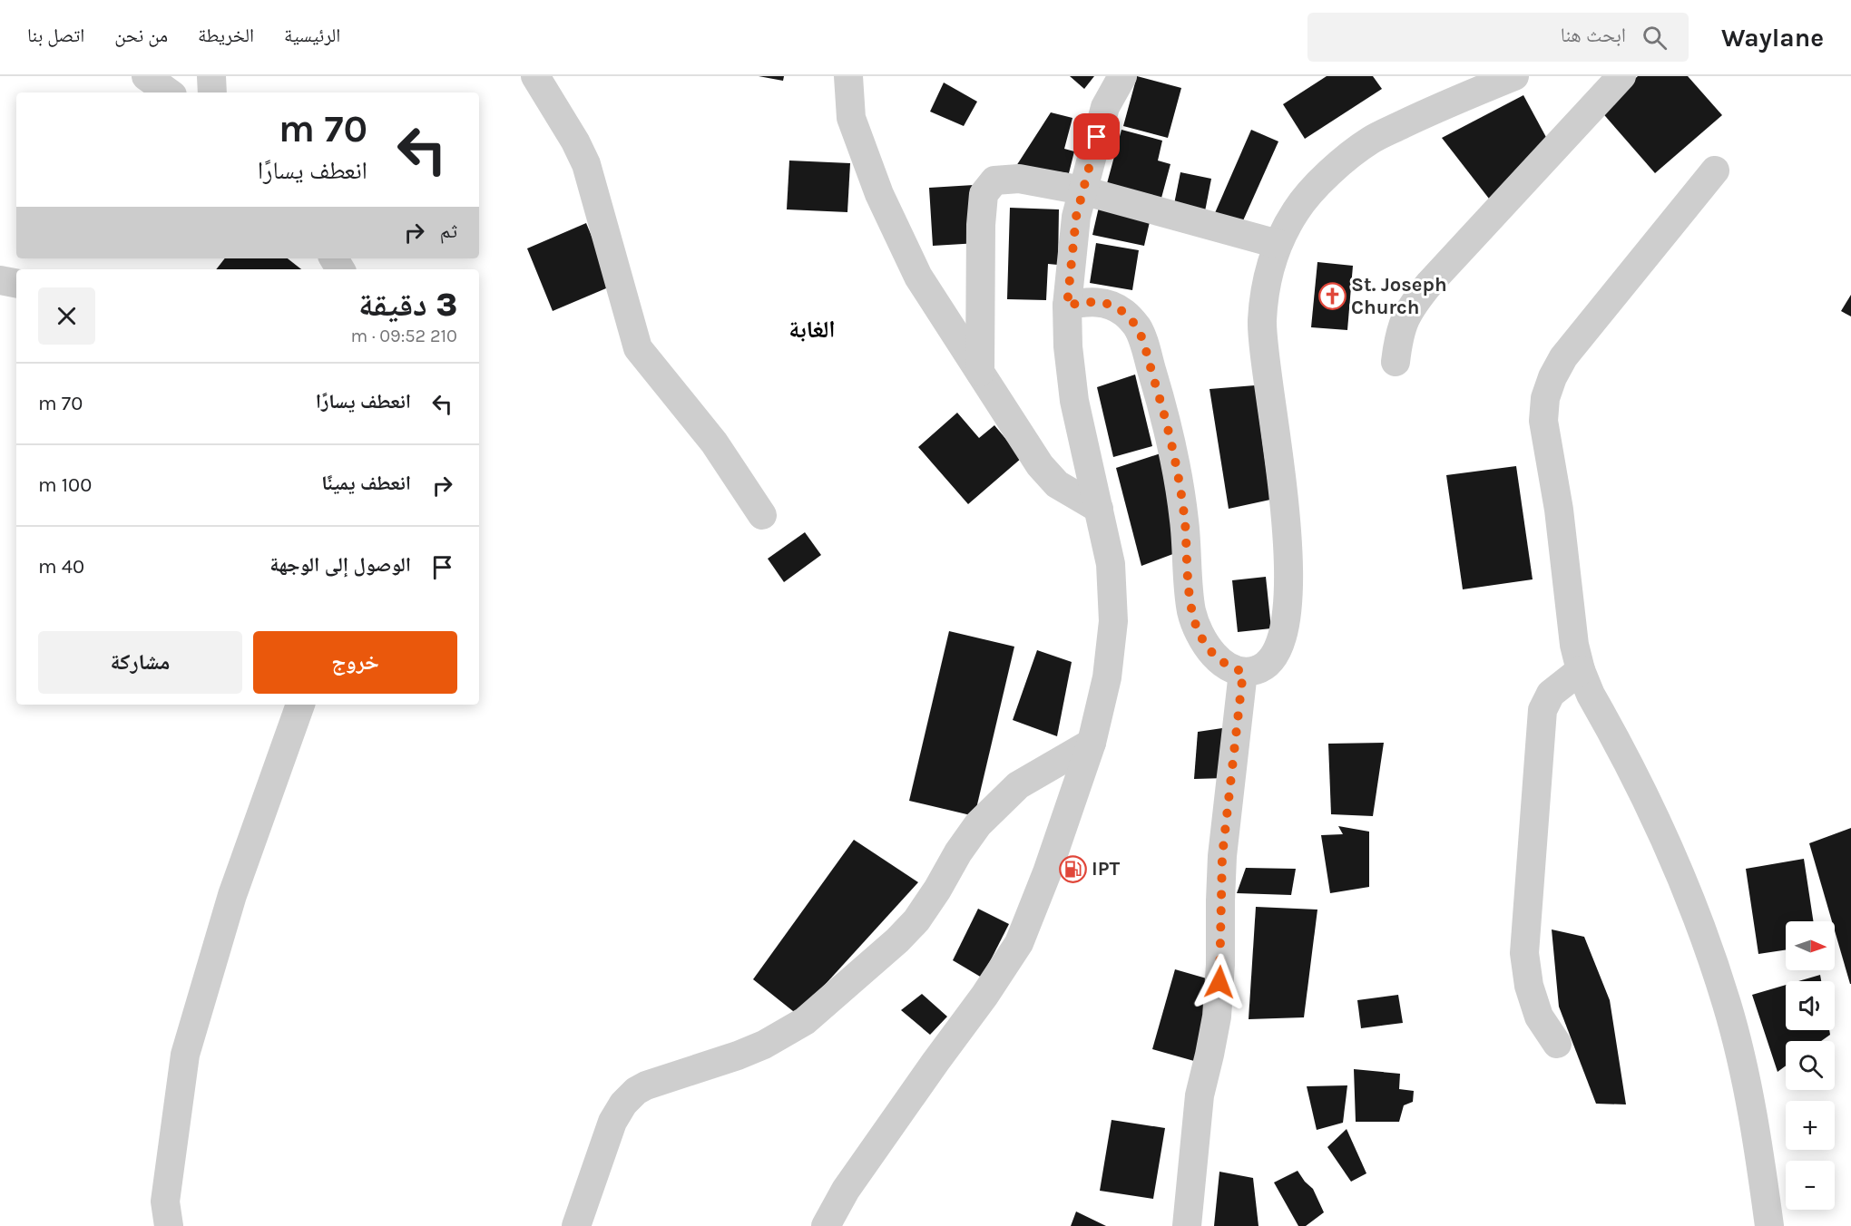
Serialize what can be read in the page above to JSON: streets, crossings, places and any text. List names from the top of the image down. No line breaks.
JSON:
{"districts":["الغابة"],"places":{"church":["St. Joseph Church"],"fuel station":["IPT"]},"north":"right","page":{"header":"Waylane","search":"ابحث هنا","nav":["الرئيسية","الخريطة","من نحن","اتصل بنا"],"turn":["70 m","انعطف يسارًا"],"then":"ثم","heading":["3 دقيقة","210 m · 09:52"],"list":[{"name":"انعطف يسارًا","value":"70 m"},{"name":"انعطف يمينًا","value":"100 m"},{"name":"الوصول إلى الوجهة","value":"40 m"}],"buttons":["خروج","مشاركة"],"map_buttons":["+","−"]}}
